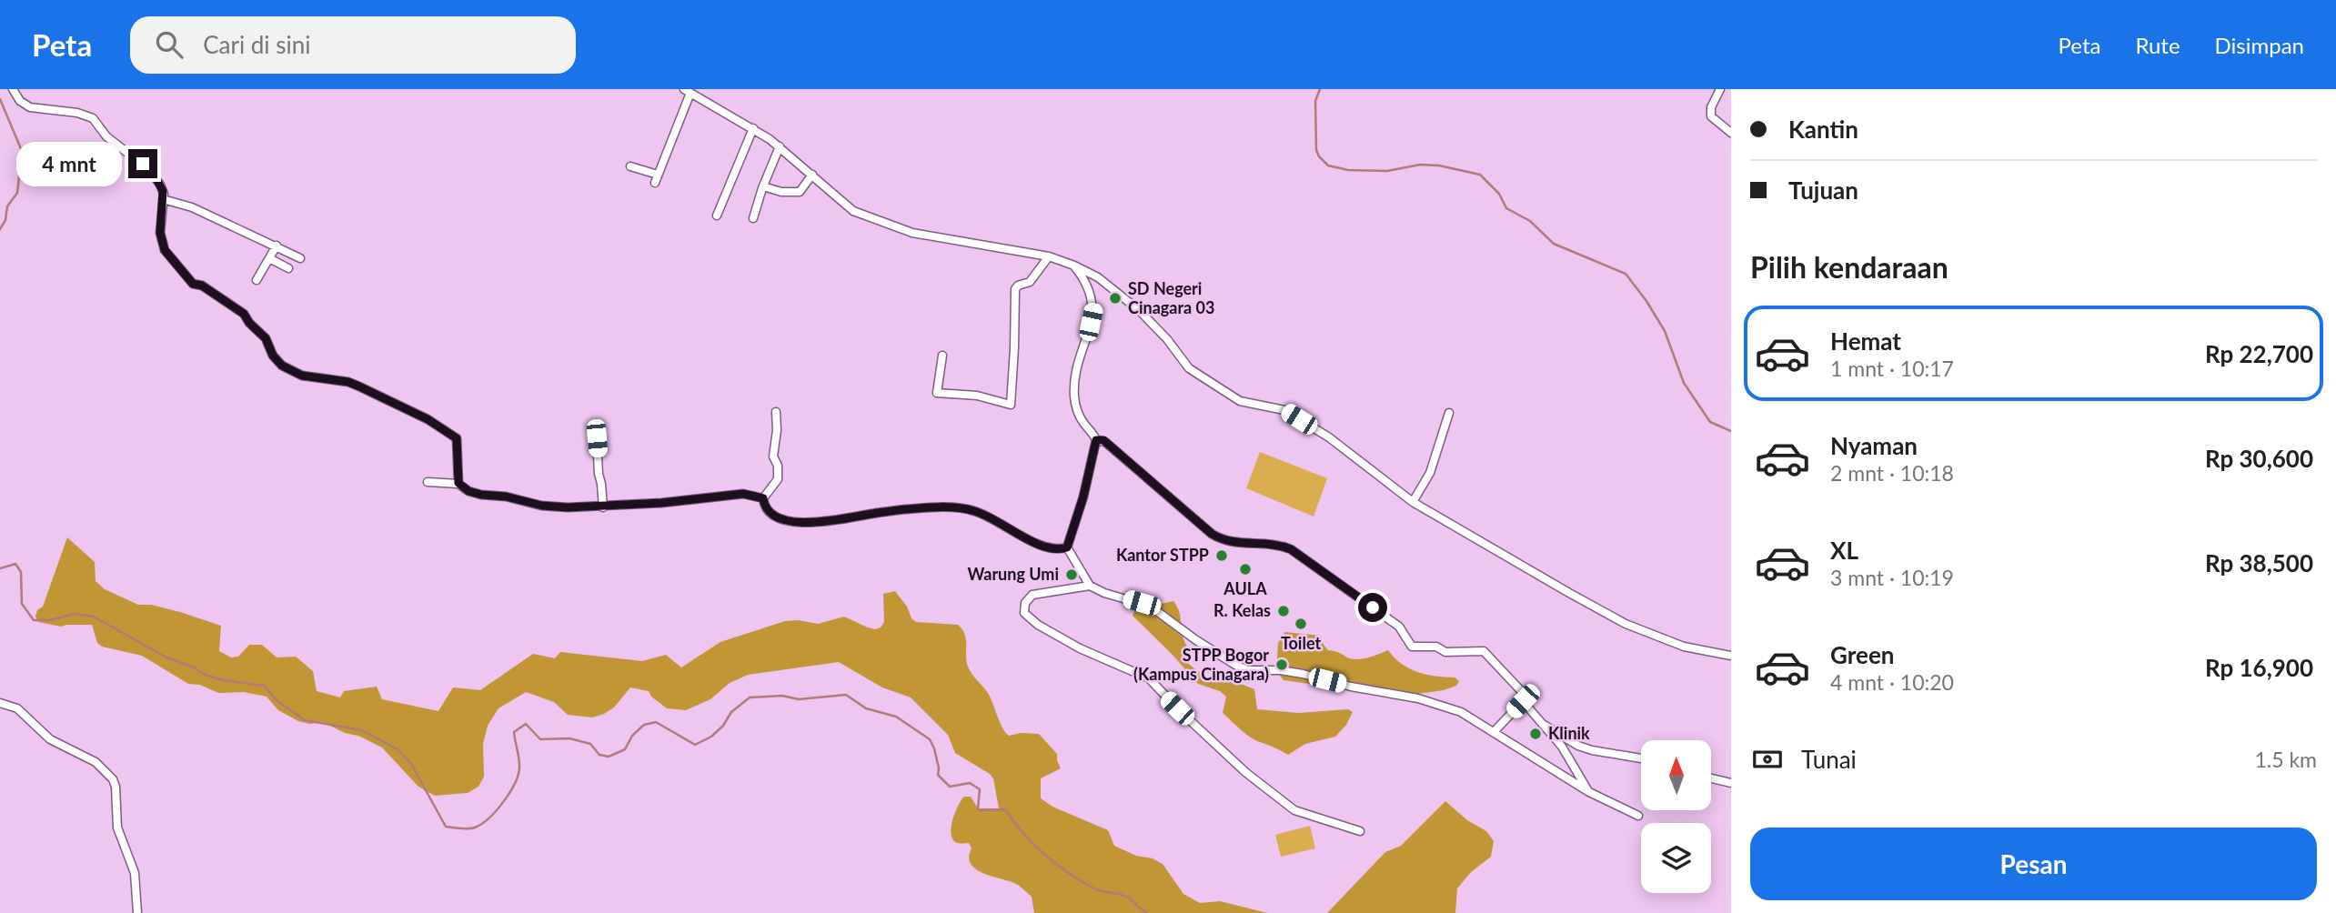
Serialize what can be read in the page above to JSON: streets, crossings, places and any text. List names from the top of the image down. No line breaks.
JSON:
{"places":["SD Negeri Cinagara 03","Kantor STPP","AULA","Warung Umi","R. Kelas","Toilet","STPP Bogor (Kampus Cinagara)","Klinik"],"north":"top","page":{"header":"Peta","search":"Cari di sini","nav":["Peta","Rute","Disimpan"],"banner":["Kantin","Tujuan"],"bubble":"4 mnt","heading":"Pilih kendaraan","list":[{"name":"Hemat","note":"1 mnt · 10:17","value":"Rp 22,700"},{"name":"Nyaman","note":"2 mnt · 10:18","value":"Rp 30,600"},{"name":"XL","note":"3 mnt · 10:19","value":"Rp 38,500"},{"name":"Green","note":"4 mnt · 10:20","value":"Rp 16,900"}],"pay":["Tunai","1.5 km"],"buttons":"Pesan"}}
